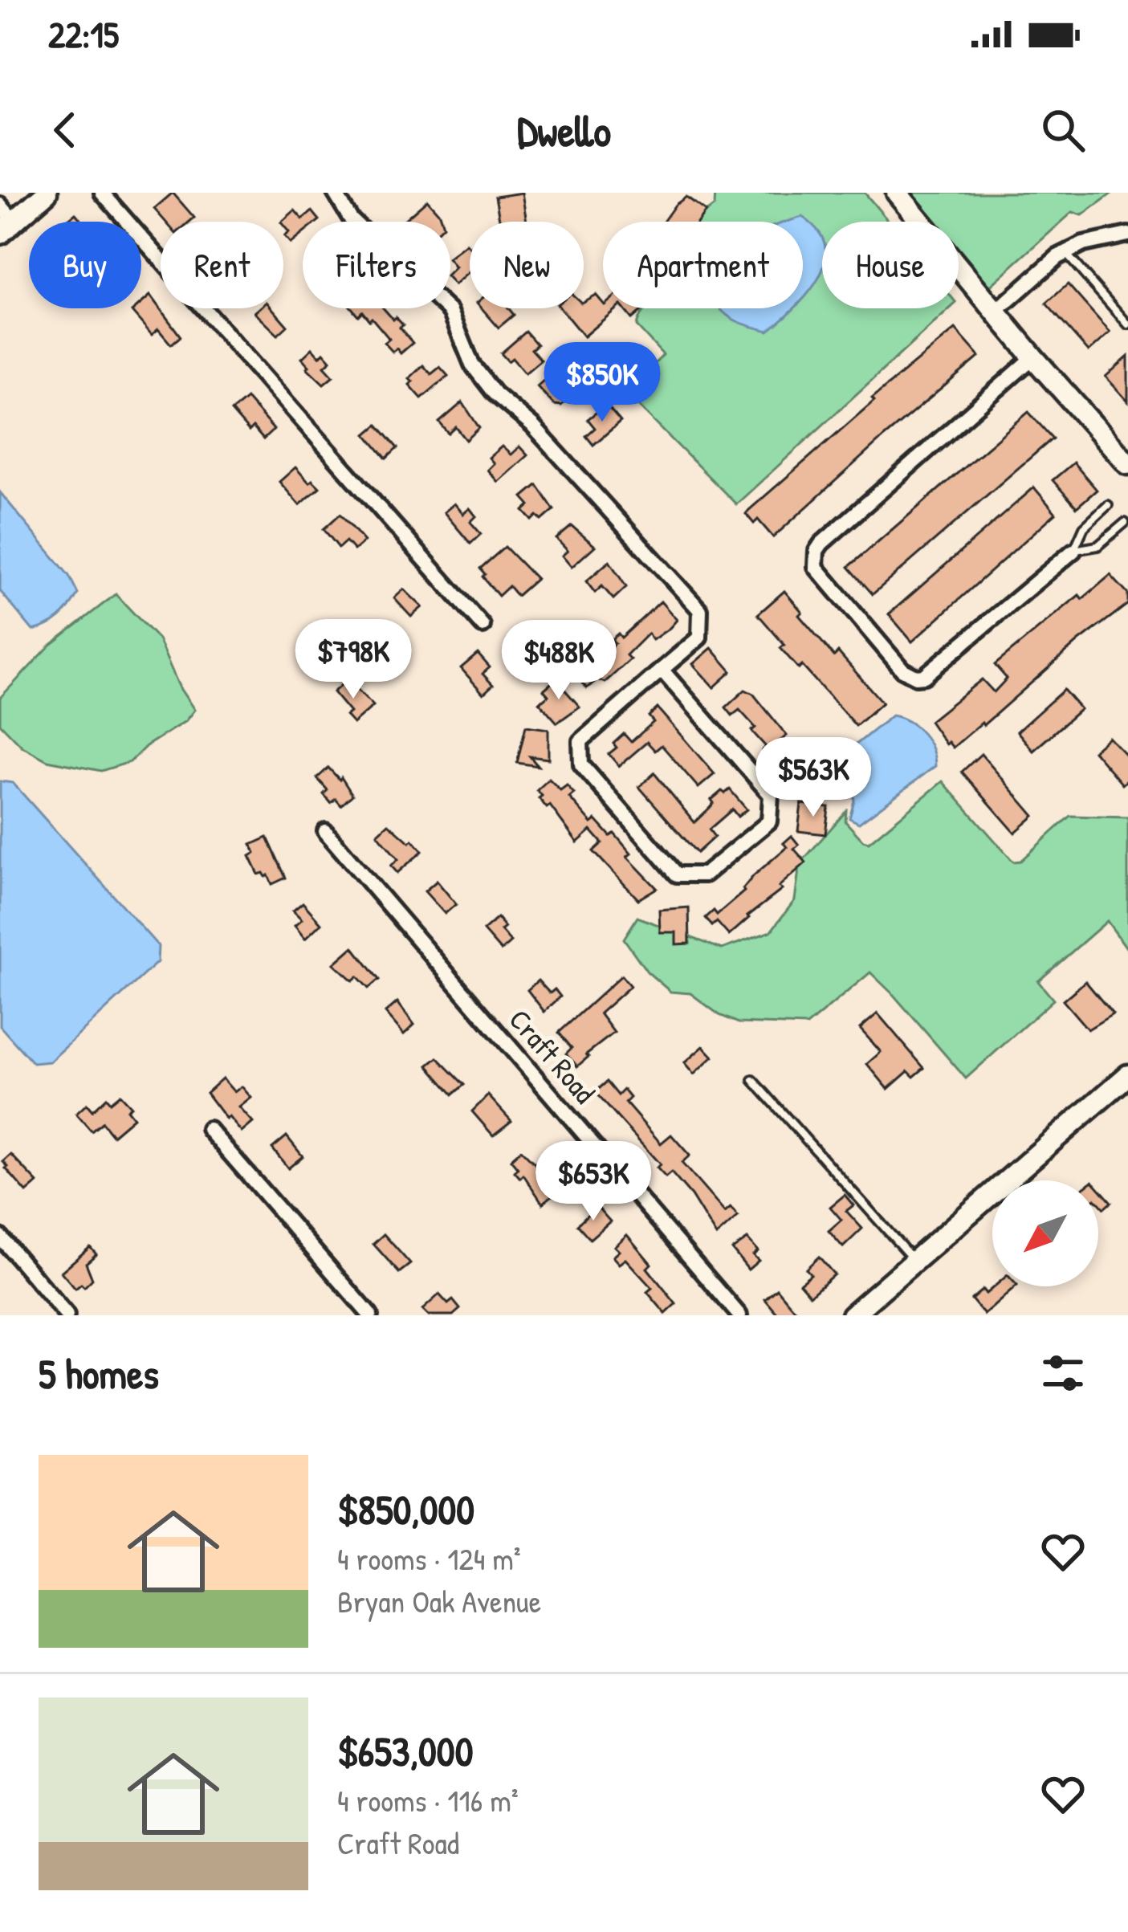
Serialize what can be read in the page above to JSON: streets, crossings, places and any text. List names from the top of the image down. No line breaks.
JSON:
{"streets":{"street":["Craft Road"]},"north":"bottom left","page":{"status":"22:15","header":"Dwello","chip":["Buy","Rent","Filters","New","Apartment","House"],"price":["$850K","$798K","$488K","$563K","$653K"],"heading":"5 homes","list":[{"name":"$850,000","note":"4 rooms · 124 m² · Bryan Oak Avenue"},{"name":"$653,000","note":"4 rooms · 116 m² · Craft Road"}]}}
